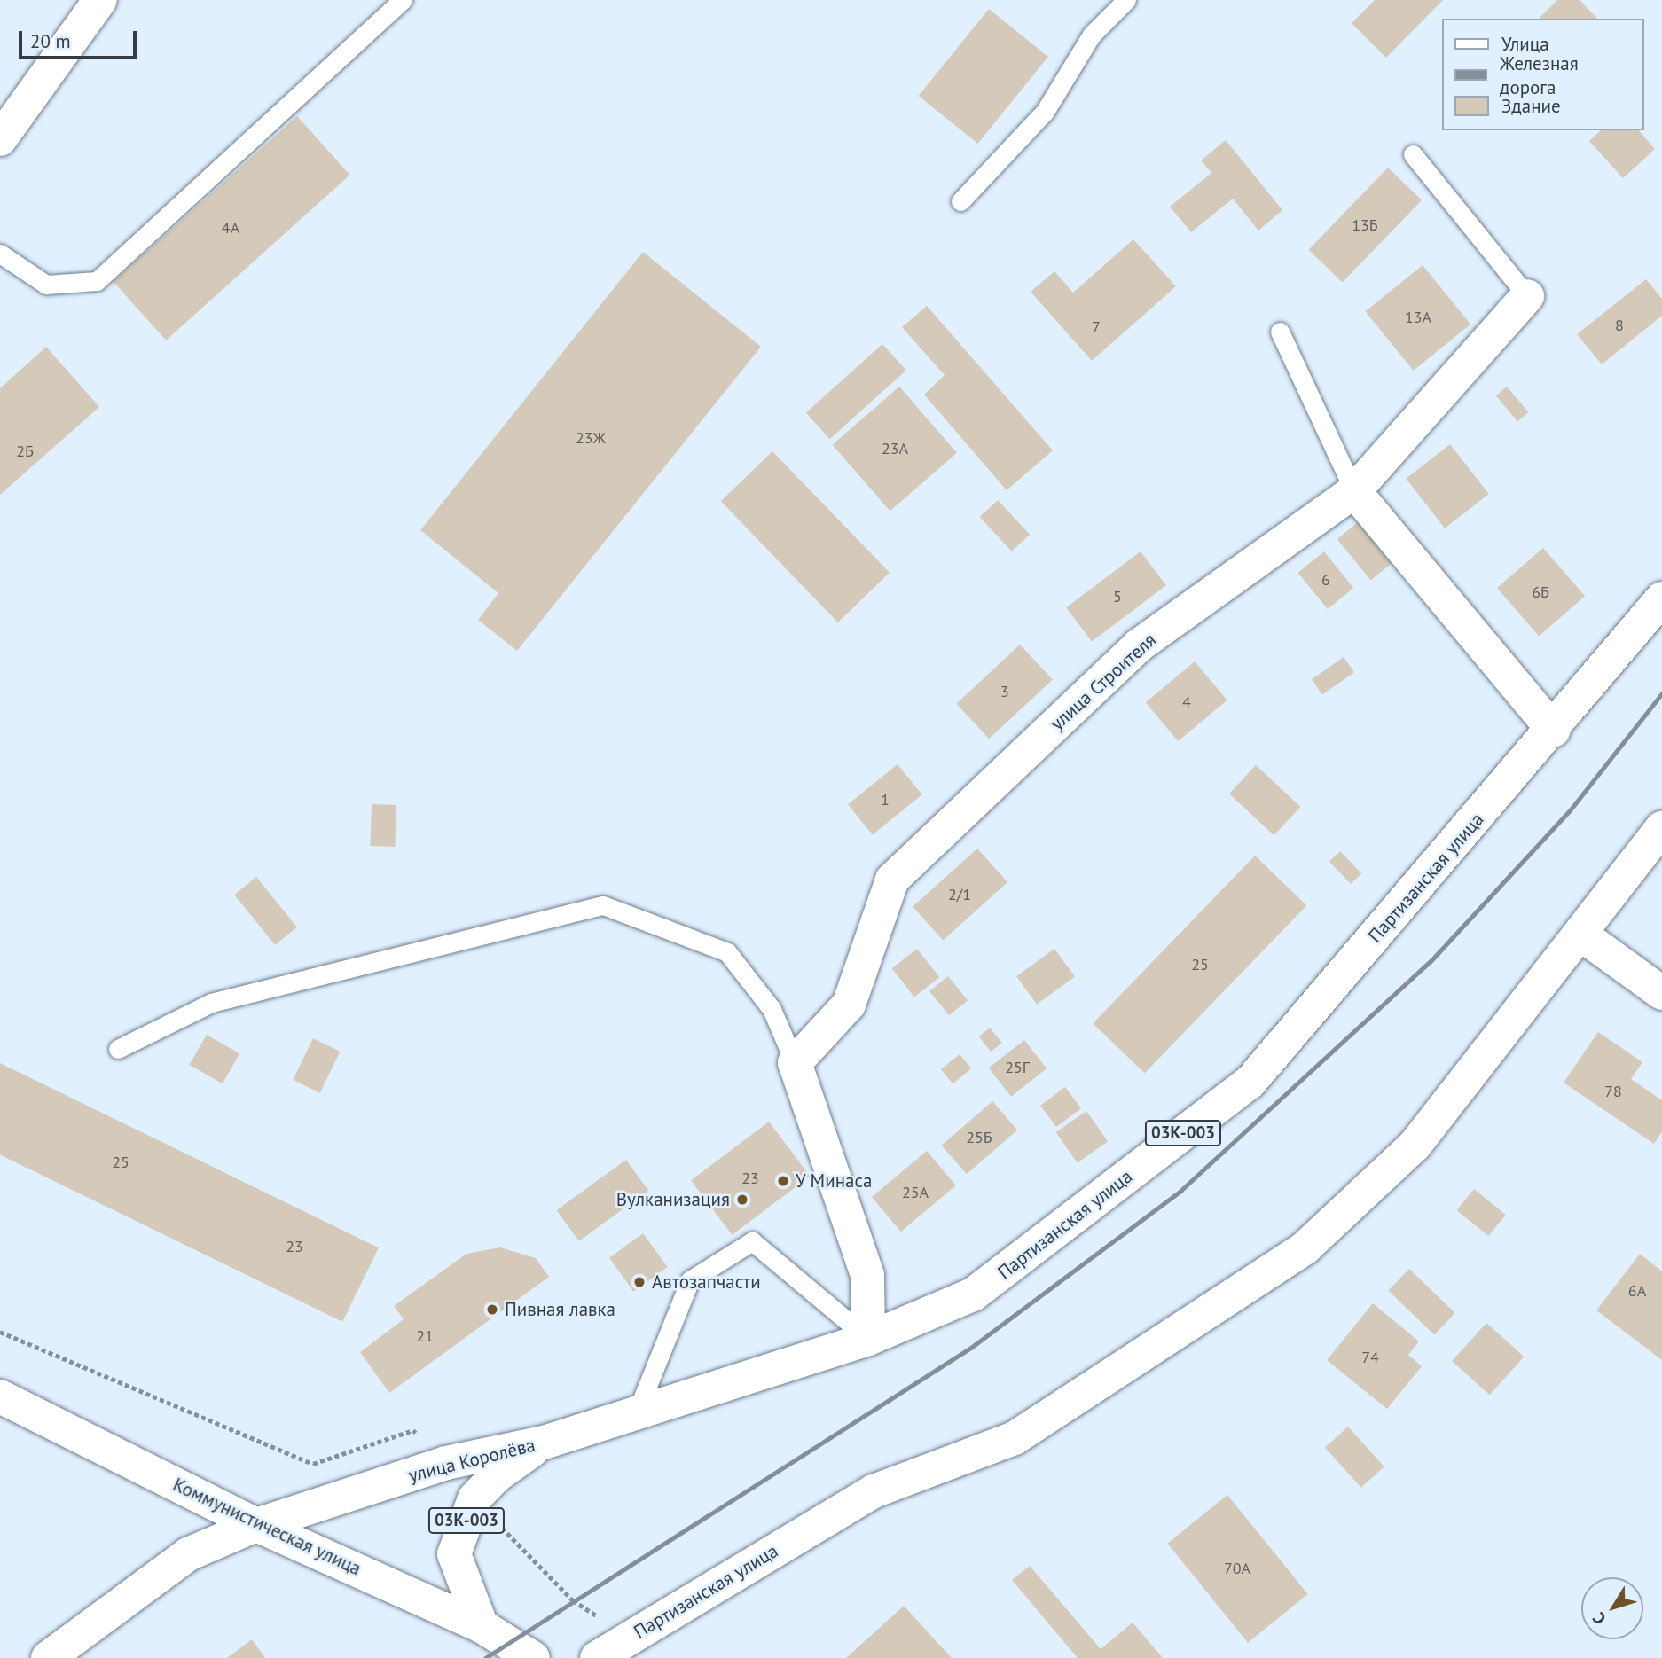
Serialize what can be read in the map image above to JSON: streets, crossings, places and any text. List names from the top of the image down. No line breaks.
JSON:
{"streets":{"street":["улица Строителя","Партизанская улица","03К-003","улица Королёва","Коммунистическая улица"]},"crossings":[["Партизанская улица","улица Королёва"],["улица Королёва","Коммунистическая улица"]],"places":["У Минаса","Вулканизация","Автозапчасти","Пивная лавка"],"house_numbers":["13Б","4А","13А","8","7","23Ж","23А","2Б","6","6Б","5","3","4","1","2/1","25","25Г","78","25Б","25","23","25А","23","6А","21","74","70А"],"legend":["Улица","Железная дорога","Здание"],"scale_bar":"20 m","north":"bottom left"}
